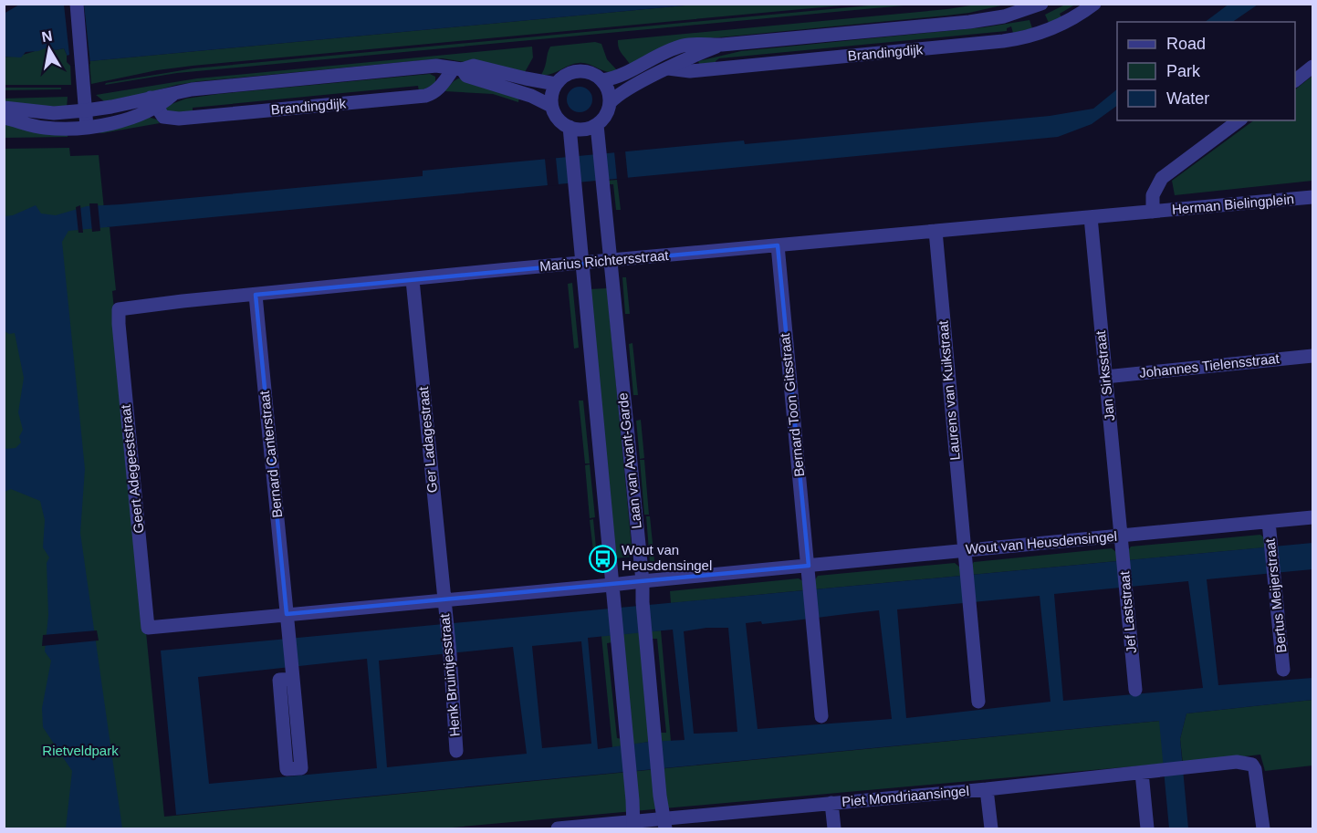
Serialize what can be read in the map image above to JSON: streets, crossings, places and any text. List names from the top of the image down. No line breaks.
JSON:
{"streets":{"street":["Brandingdijk","Herman Bielingplein","Marius Richtersstraat","Johannes Tielensstraat","Jan Sirksstraat","Laurens van Kuikstraat","Bernard Toon Gitsstraat","Ger Ladagestraat","Bernard Canterstraat","Laan van Avant-Garde","Geert Adegeeststraat","Wout van Heusdensingel","Bertus Meijerstraat","Jef Laststraat","Henk Bruintjesstraat","Piet Mondriaansingel"]},"crossings":[["Brandingdijk","Laan van Avant-Garde"],["Herman Bielingplein","Marius Richtersstraat"],["Herman Bielingplein","Jan Sirksstraat"],["Marius Richtersstraat","Jan Sirksstraat"],["Marius Richtersstraat","Laurens van Kuikstraat"],["Marius Richtersstraat","Bernard Toon Gitsstraat"],["Marius Richtersstraat","Ger Ladagestraat"],["Marius Richtersstraat","Bernard Canterstraat"],["Marius Richtersstraat","Laan van Avant-Garde"],["Marius Richtersstraat","Geert Adegeeststraat"],["Johannes Tielensstraat","Jan Sirksstraat"],["Jan Sirksstraat","Wout van Heusdensingel"],["Jan Sirksstraat","Jef Laststraat"],["Laurens van Kuikstraat","Wout van Heusdensingel"],["Bernard Toon Gitsstraat","Wout van Heusdensingel"],["Ger Ladagestraat","Wout van Heusdensingel"],["Ger Ladagestraat","Henk Bruintjesstraat"],["Bernard Canterstraat","Wout van Heusdensingel"],["Laan van Avant-Garde","Wout van Heusdensingel"],["Laan van Avant-Garde","Piet Mondriaansingel"],["Geert Adegeeststraat","Wout van Heusdensingel"],["Wout van Heusdensingel","Bertus Meijerstraat"],["Wout van Heusdensingel","Jef Laststraat"],["Wout van Heusdensingel","Henk Bruintjesstraat"]],"parks":["Rietveldpark"],"places":{"bus stop":["Wout van Heusdensingel"]},"legend":["Road","Park","Water"],"north":"top"}
